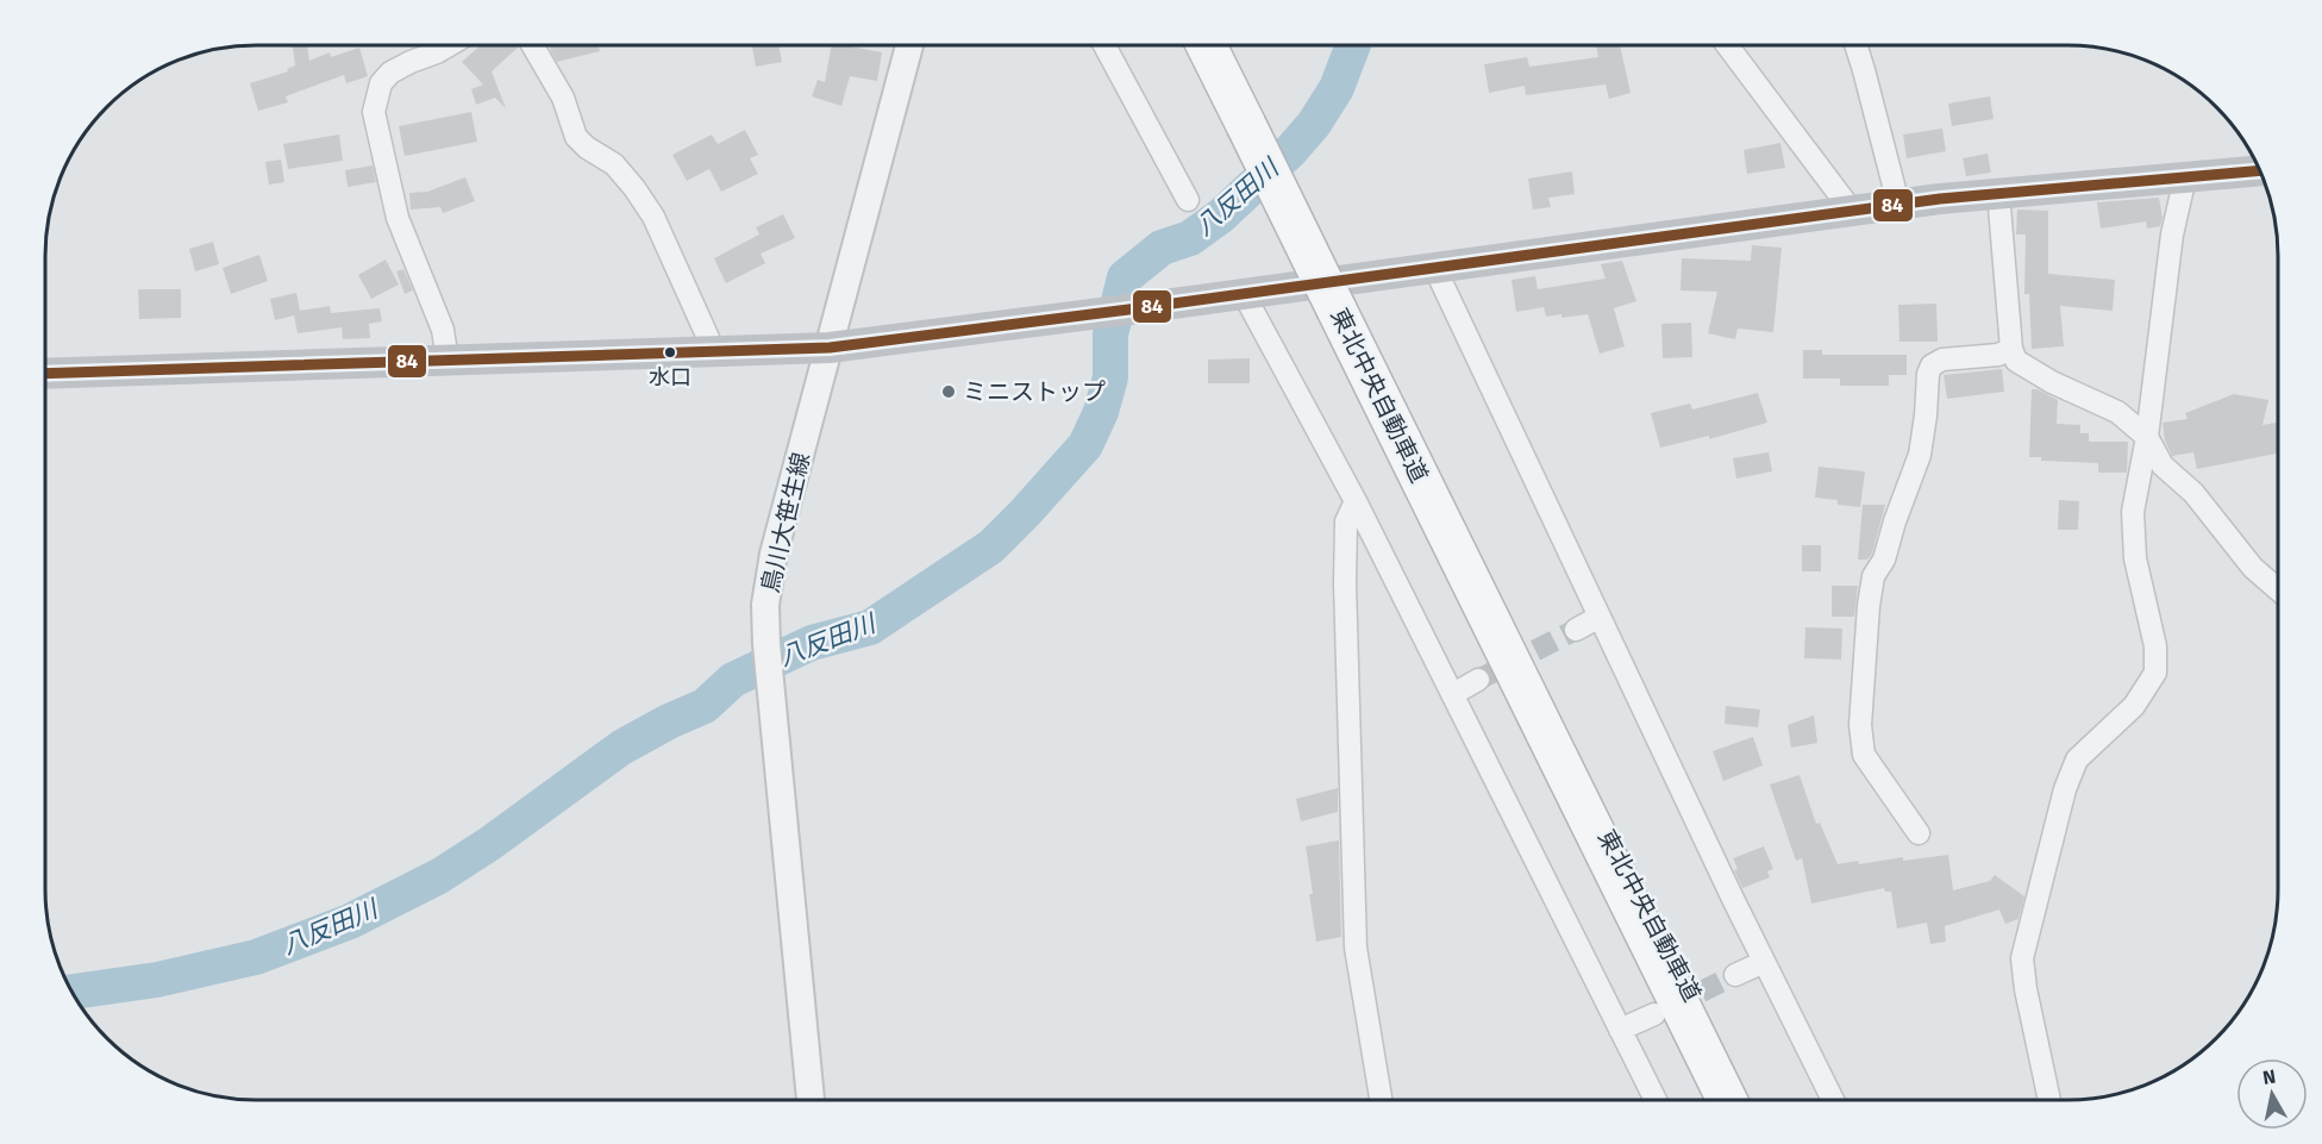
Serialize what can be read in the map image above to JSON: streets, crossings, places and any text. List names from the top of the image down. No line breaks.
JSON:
{"streets":{"highway":["東北中央自動車道"],"street":["鳥川大笹生線"]},"water":["八反田川"],"places":["水口","ミニストップ"],"lines":["transit line 84"],"north":"top"}
